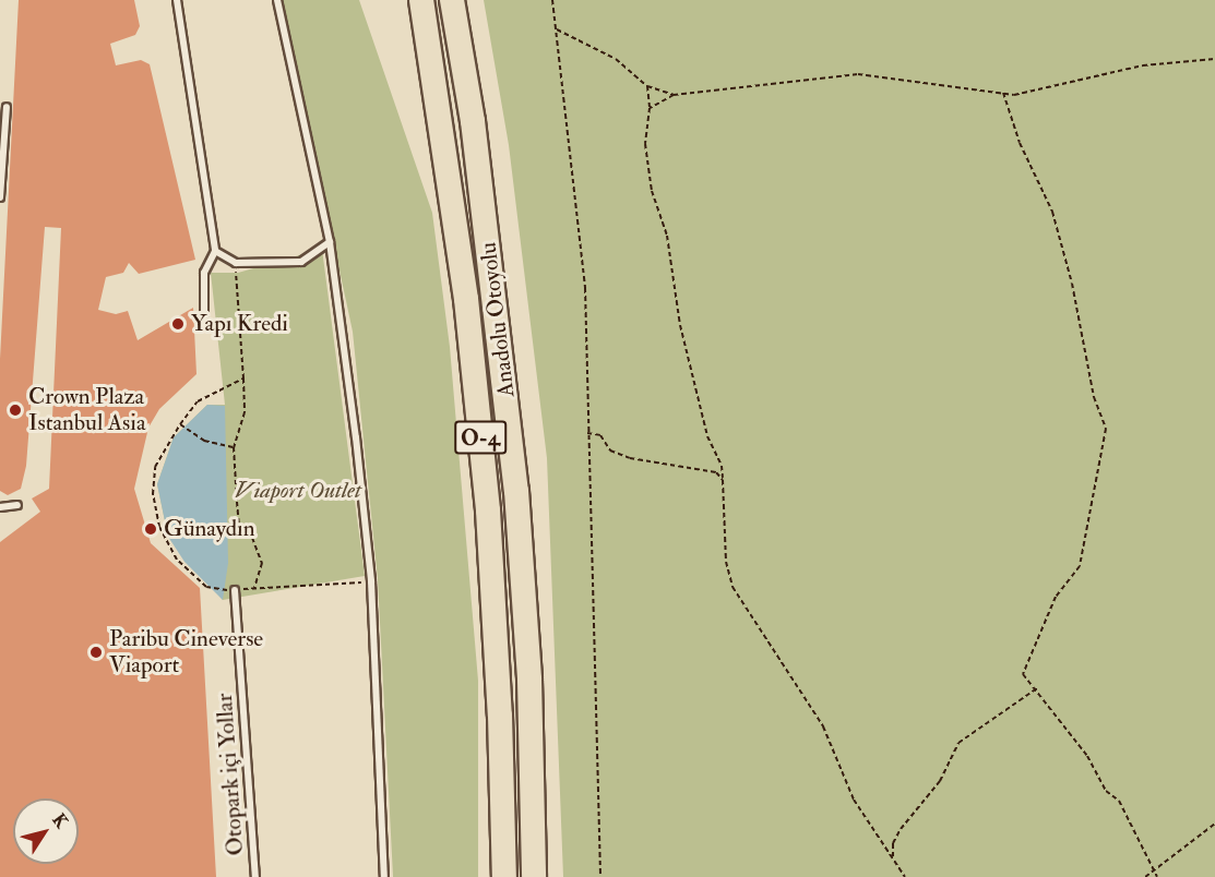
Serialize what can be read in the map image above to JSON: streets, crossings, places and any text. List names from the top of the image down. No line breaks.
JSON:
{"streets":{"highway":["Anadolu Otoyolu","O-4"],"lane":["Otopark içi Yollar"]},"parks":["Viaport Outlet"],"places":["Yapı Kredi","Crown Plaza Istanbul Asia","Günaydın","Paribu Cineverse Viaport"],"north":"top right"}
